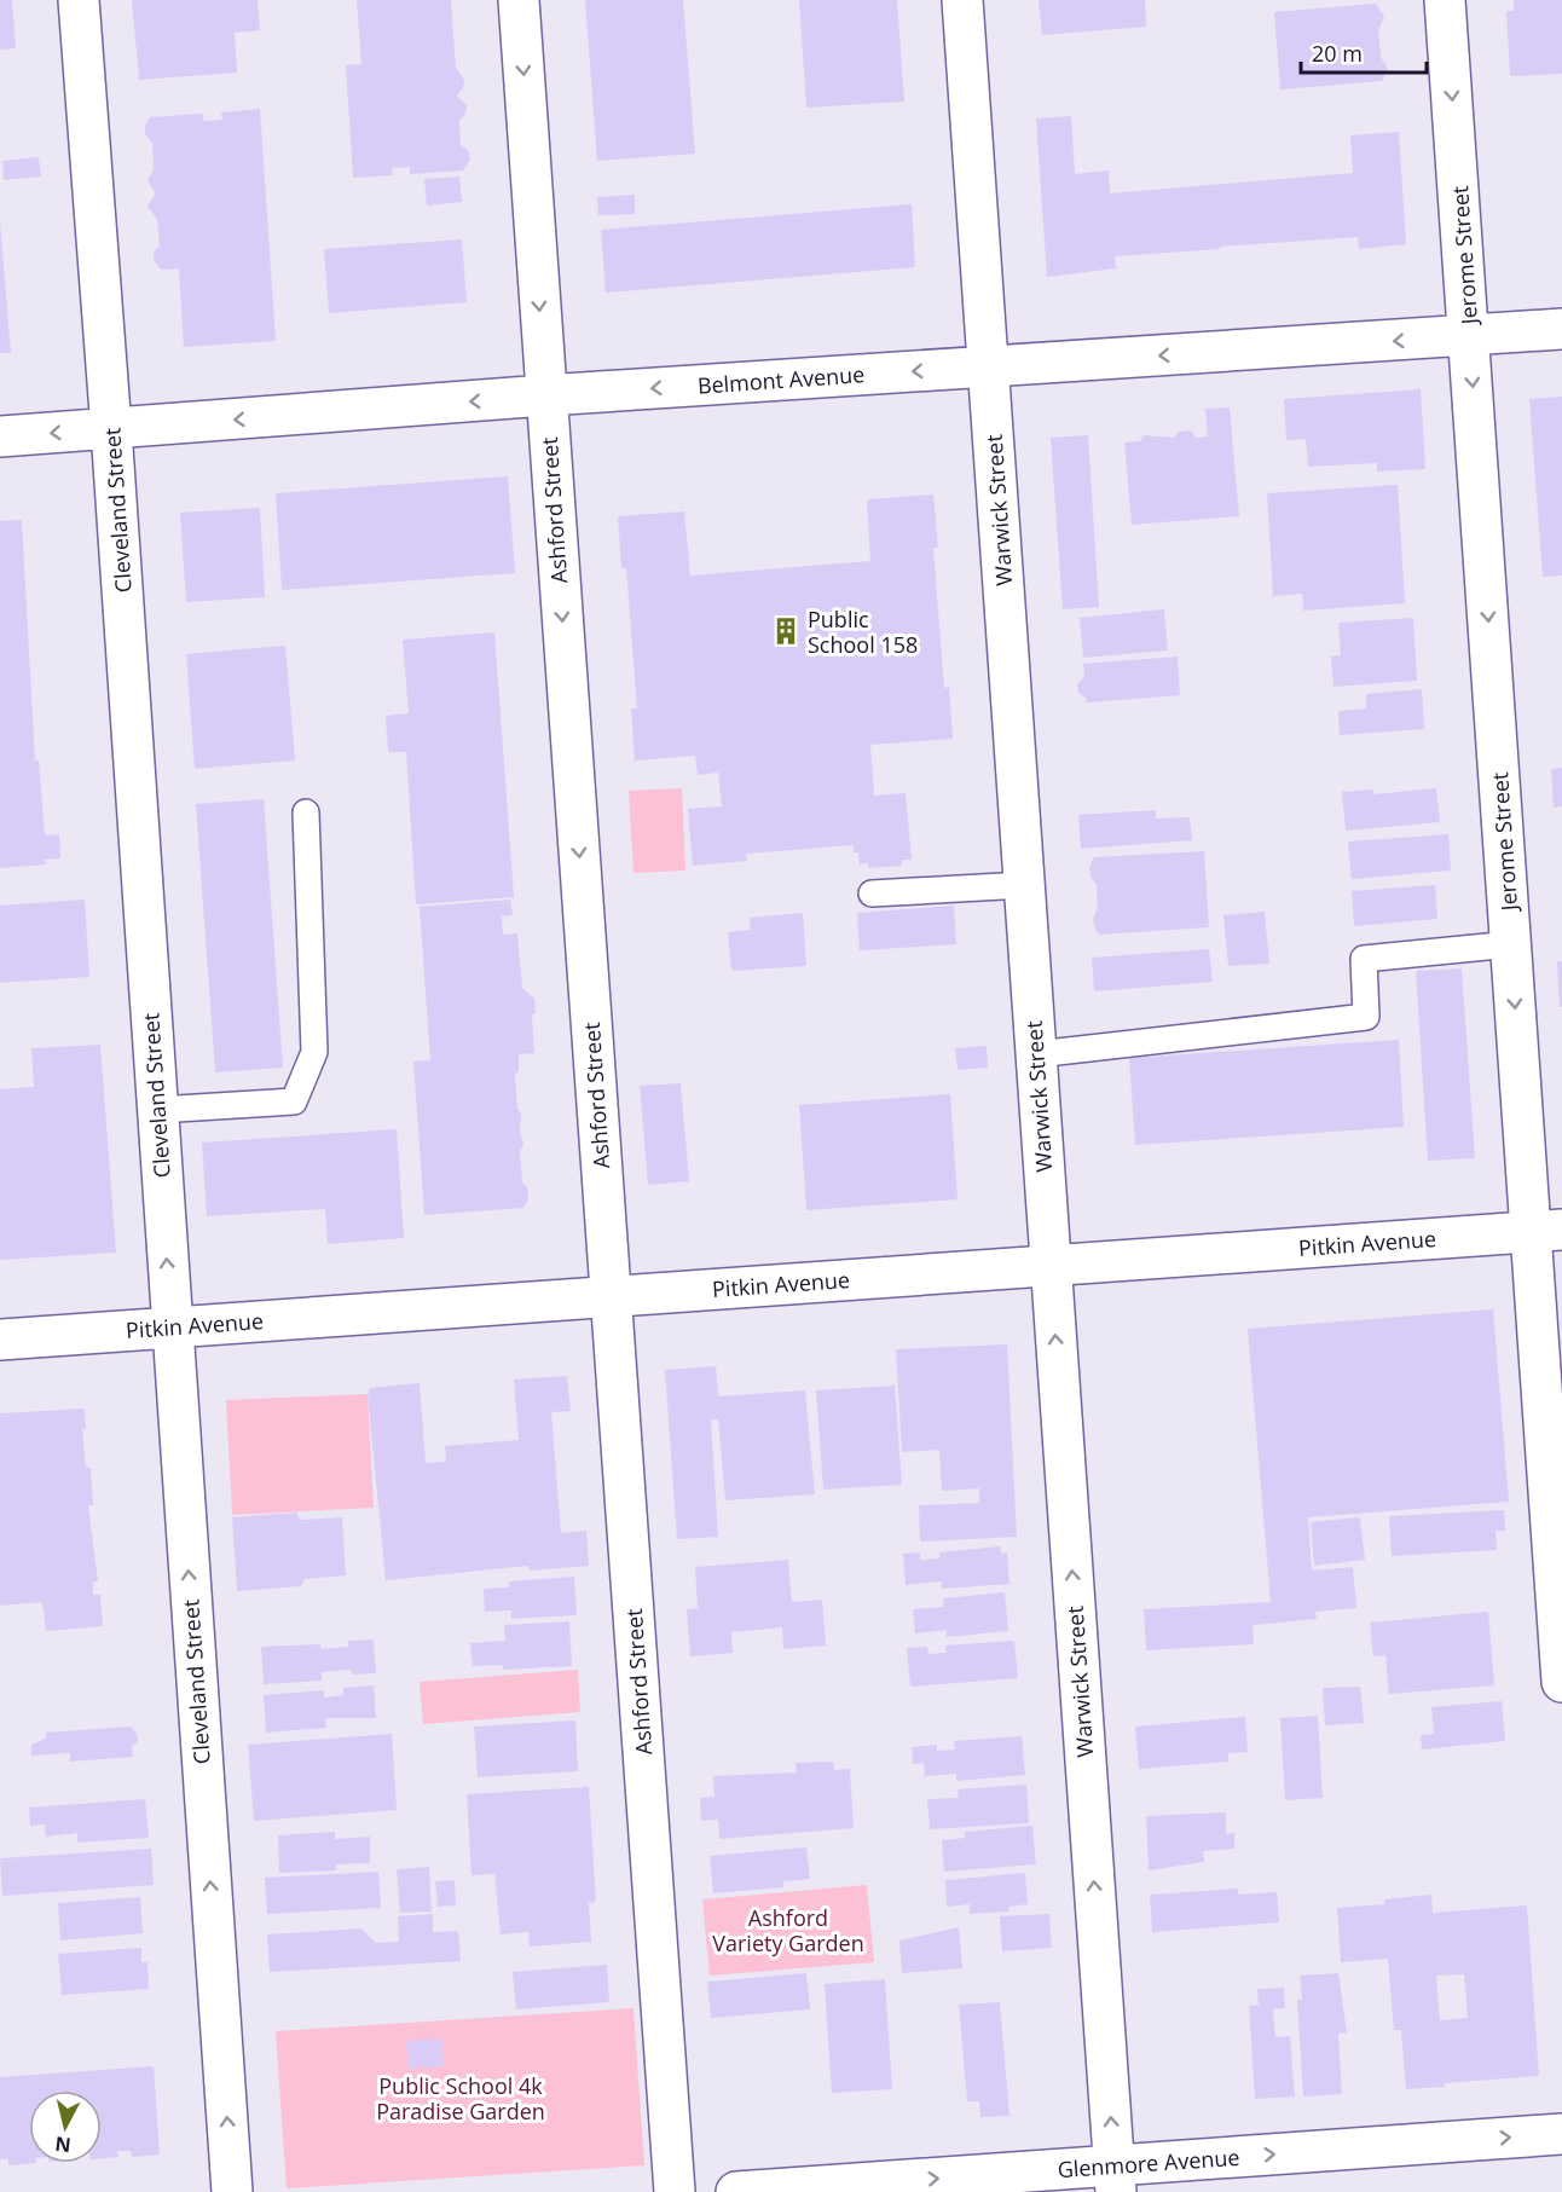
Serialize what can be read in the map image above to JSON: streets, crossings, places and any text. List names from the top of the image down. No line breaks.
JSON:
{"streets":{"street":["Jerome Street","Belmont Avenue","Cleveland Street","Ashford Street","Warwick Street","Pitkin Avenue","Glenmore Avenue"]},"crossings":[["Jerome Street","Belmont Avenue"],["Jerome Street","Pitkin Avenue"],["Belmont Avenue","Cleveland Street"],["Belmont Avenue","Ashford Street"],["Belmont Avenue","Warwick Street"],["Cleveland Street","Pitkin Avenue"],["Ashford Street","Pitkin Avenue"],["Warwick Street","Pitkin Avenue"],["Warwick Street","Glenmore Avenue"]],"one_way":["Jerome Street","Belmont Avenue","Cleveland Street","Ashford Street","Warwick Street","Glenmore Avenue"],"parks":["Ashford Variety Garden","Public School 4k Paradise Garden"],"places":{"building":["Public School 158"]},"scale_bar":"20 m","north":"bottom"}
